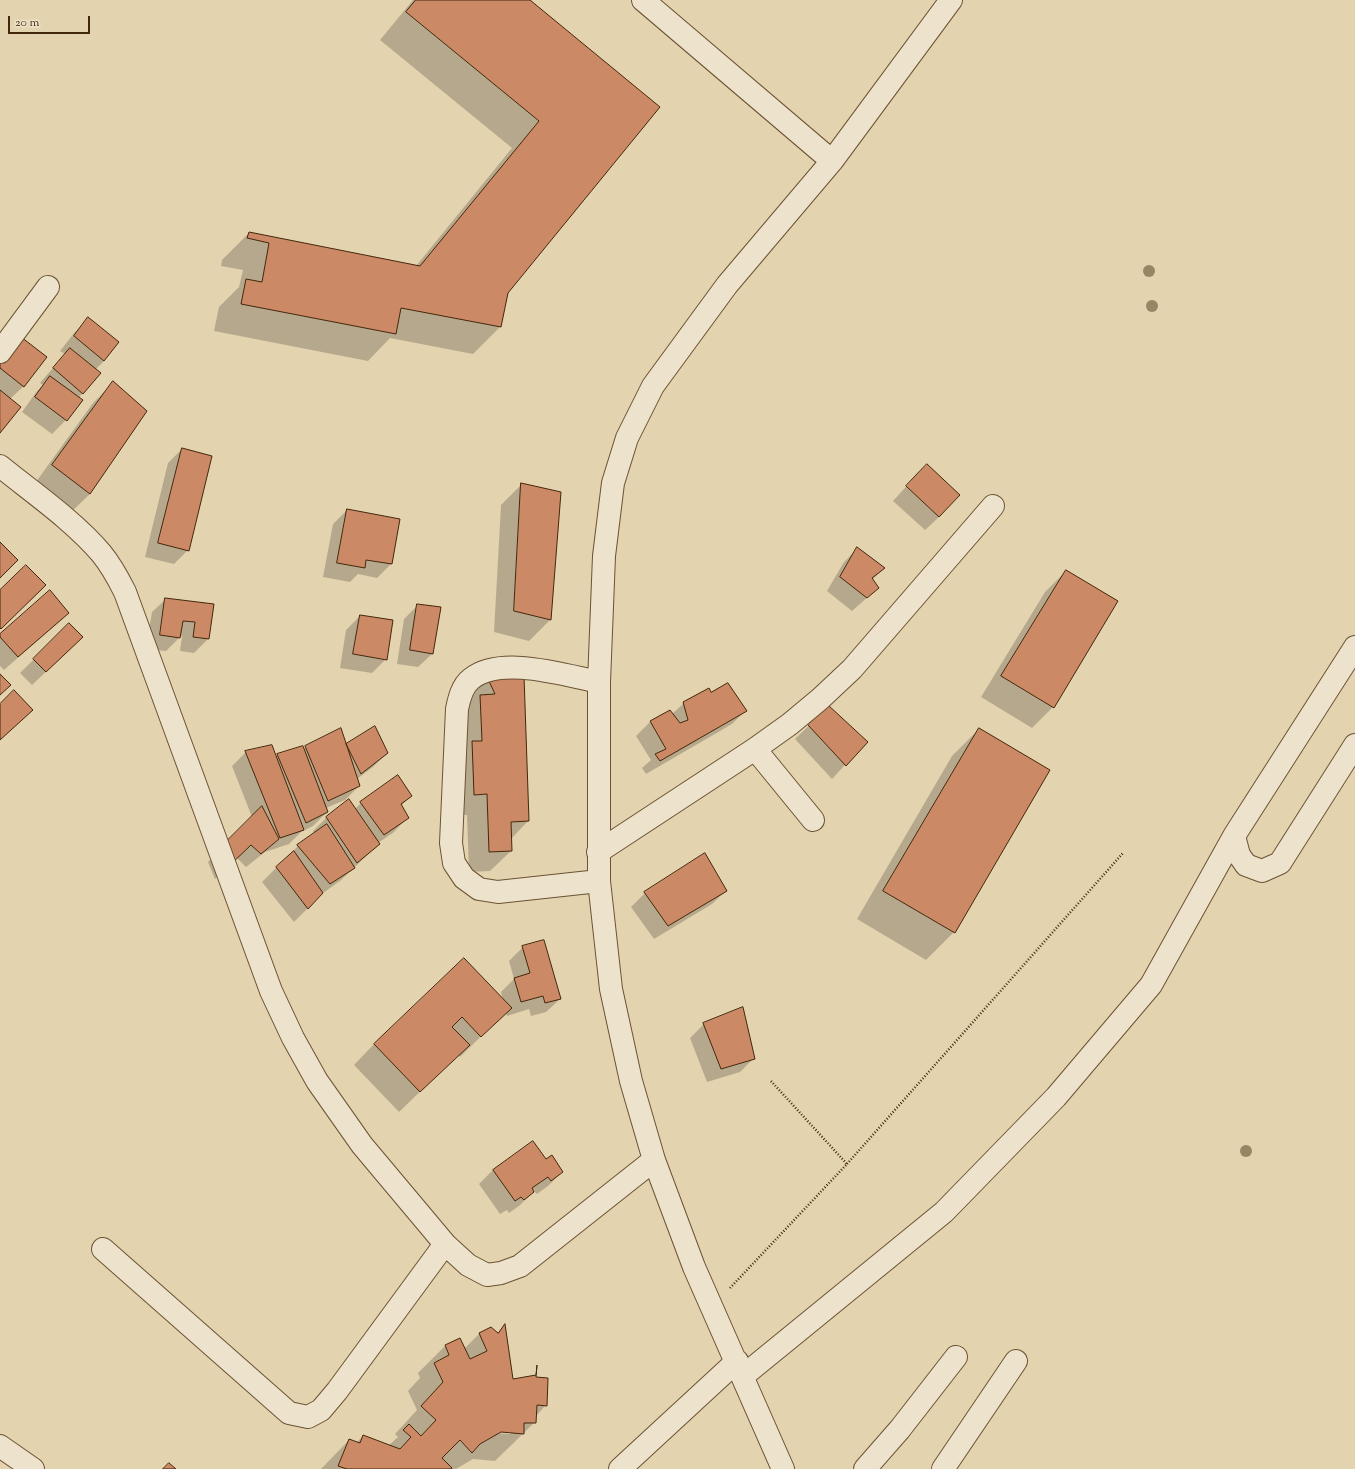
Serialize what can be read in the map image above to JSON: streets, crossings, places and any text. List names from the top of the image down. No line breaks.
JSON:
{"scale_bar":"20 m"}
